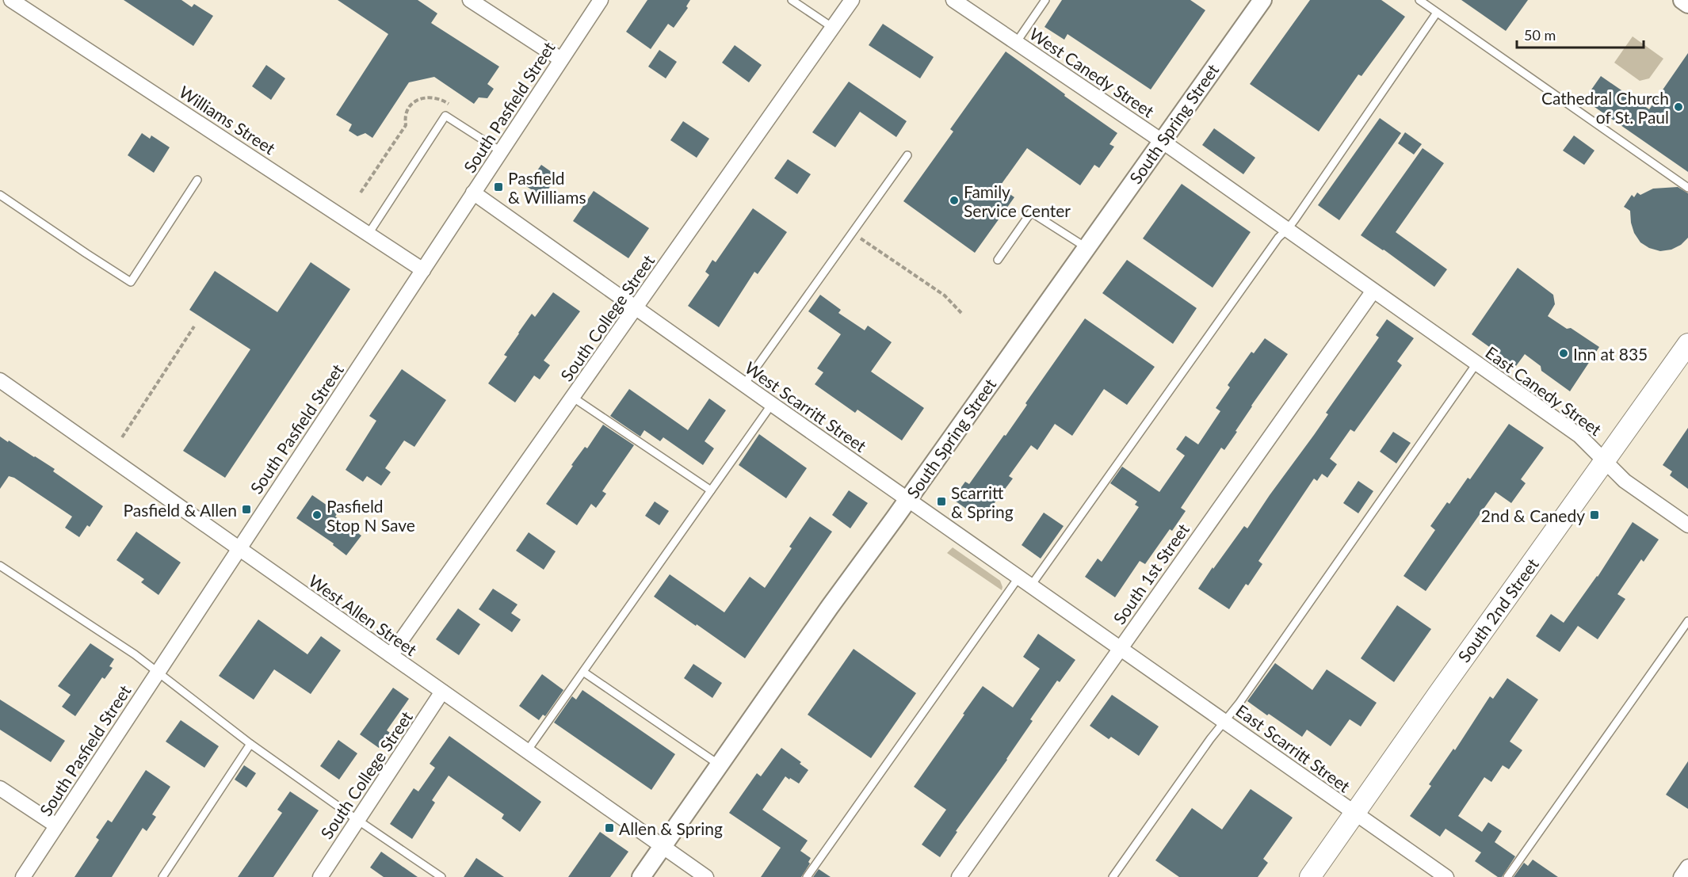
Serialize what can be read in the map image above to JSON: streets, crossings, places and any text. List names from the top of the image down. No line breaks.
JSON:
{"streets":{"main road":["South 2nd Street"],"street":["West Canedy Street","South Pasfield Street","Williams Street","South Spring Street","South College Street","East Canedy Street","West Scarritt Street","South 1st Street","West Allen Street","East Scarritt Street"]},"crossings":[["West Canedy Street","South Spring Street"],["West Canedy Street","East Canedy Street"],["West Canedy Street","South 1st Street"],["South Pasfield Street","Williams Street"],["South Pasfield Street","West Scarritt Street"],["South Pasfield Street","West Allen Street"],["South Spring Street","West Scarritt Street"],["South Spring Street","West Allen Street"],["South College Street","West Scarritt Street"],["South College Street","West Allen Street"],["East Canedy Street","South 1st Street"],["East Canedy Street","South 2nd Street"],["West Scarritt Street","South 1st Street"],["West Scarritt Street","East Scarritt Street"],["South 1st Street","East Scarritt Street"],["South 2nd Street","East Scarritt Street"]],"places":{"other":["Cathedral Church of St. Paul","Family Service Center","Inn at 835","Pasfield Stop N Save"],"transit":["Pasfield & Williams","Scarritt & Spring","Pasfield & Allen","2nd & Canedy","Allen & Spring"]},"scale_bar":"50 m"}
